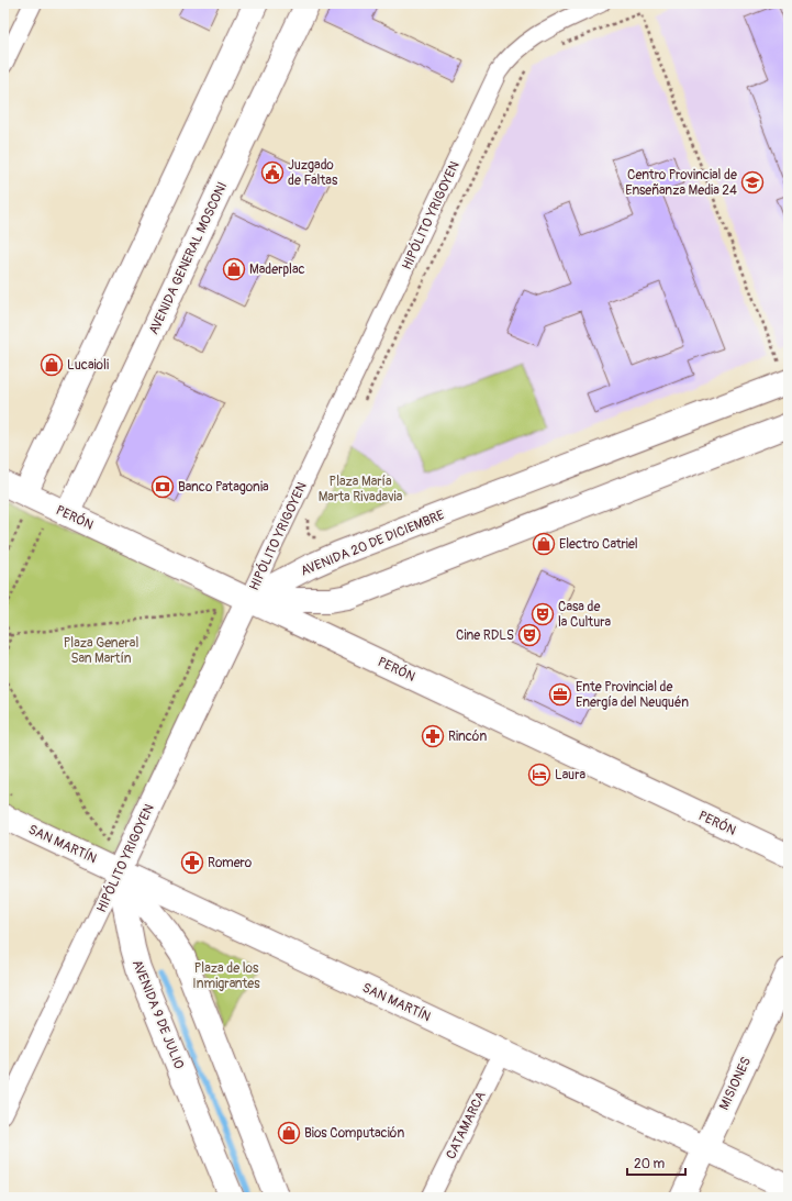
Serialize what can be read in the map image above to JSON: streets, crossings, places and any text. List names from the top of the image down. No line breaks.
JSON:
{"streets":{"street":["HIPÓLITO YRIGOYEN","AVENIDA GENERAL MOSCONI","PERÓN","AVENIDA 20 DE DICIEMBRE","SAN MARTÍN","AVENIDA 9 DE JULIO","MISIONES","CATAMARCA"]},"crossings":[["HIPÓLITO YRIGOYEN","PERÓN"],["HIPÓLITO YRIGOYEN","AVENIDA 20 DE DICIEMBRE"],["HIPÓLITO YRIGOYEN","SAN MARTÍN"],["HIPÓLITO YRIGOYEN","AVENIDA 9 DE JULIO"],["AVENIDA GENERAL MOSCONI","PERÓN"],["PERÓN","AVENIDA 20 DE DICIEMBRE"],["SAN MARTÍN","AVENIDA 9 DE JULIO"],["SAN MARTÍN","MISIONES"],["SAN MARTÍN","CATAMARCA"]],"parks":["Plaza María Marta Rivadavia","Plaza General San Martín","Plaza de los Inmigrantes"],"places":{"public building":["Juzgado de Faltas"],"school or university":["Centro Provincial de Enseñanza Media 24"],"shop":["Maderplac","Lucaioli","Electro Catriel","Bios Computación"],"bank":["Banco Patagonia"],"theatre":["Casa de la Cultura","Cine RDLS"],"office":["Ente Provincial de Energía del Neuquén"],"pharmacy":["Rincón","Romero"],"hotel":["Laura"]},"scale_bar":"20 m"}
